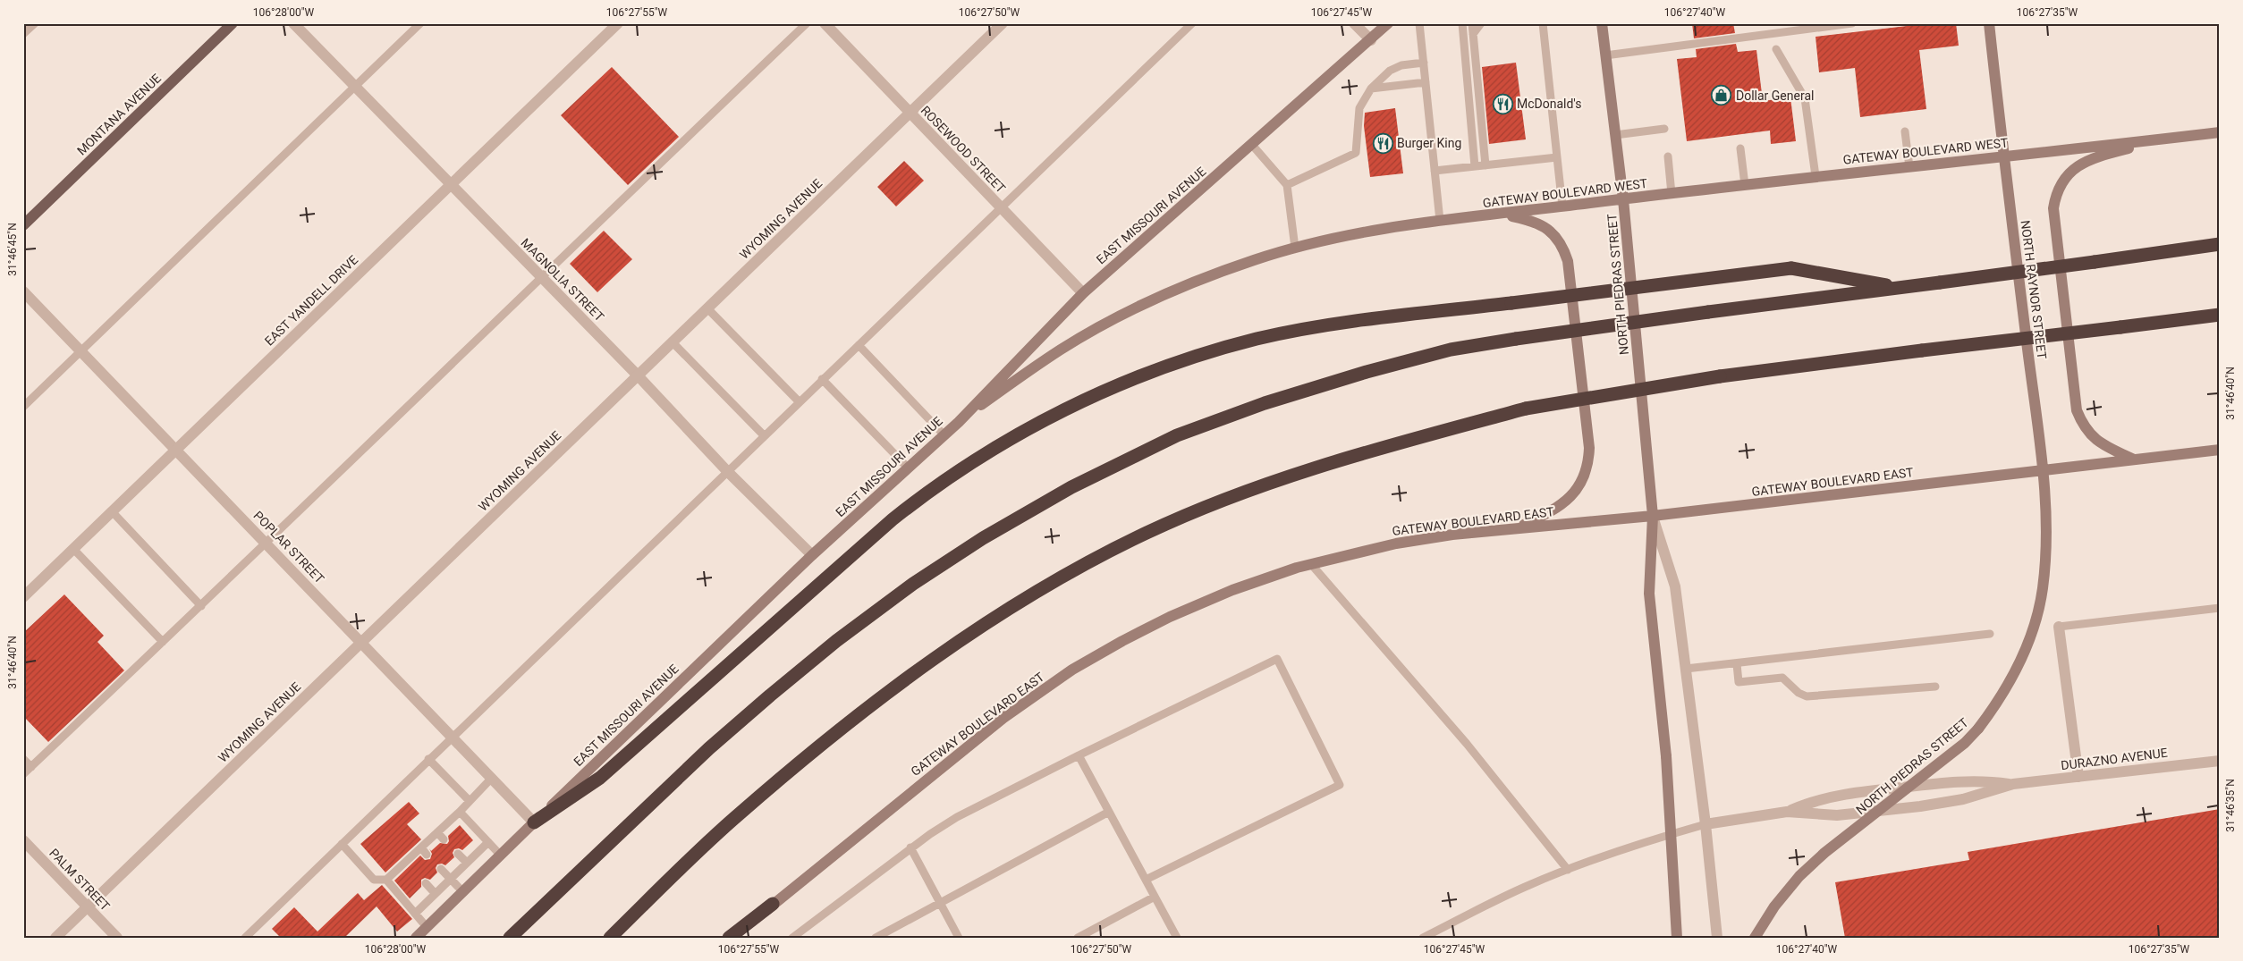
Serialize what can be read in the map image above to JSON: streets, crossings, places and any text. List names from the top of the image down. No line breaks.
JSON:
{"streets":{"main road":["MONTANA AVENUE","GATEWAY BOULEVARD WEST","EAST MISSOURI AVENUE","NORTH PIEDRAS STREET","NORTH RAYNOR STREET","GATEWAY BOULEVARD EAST"],"street":["ROSEWOOD STREET","WYOMING AVENUE","MAGNOLIA STREET","EAST YANDELL DRIVE","POPLAR STREET","DURAZNO AVENUE","PALM STREET"]},"crossings":[["ROSEWOOD STREET","EAST MISSOURI AVENUE"],["ROSEWOOD STREET","WYOMING AVENUE"],["GATEWAY BOULEVARD WEST","EAST MISSOURI AVENUE"],["GATEWAY BOULEVARD WEST","NORTH PIEDRAS STREET"],["GATEWAY BOULEVARD WEST","NORTH RAYNOR STREET"],["EAST MISSOURI AVENUE","MAGNOLIA STREET"],["EAST MISSOURI AVENUE","POPLAR STREET"],["WYOMING AVENUE","MAGNOLIA STREET"],["WYOMING AVENUE","POPLAR STREET"],["WYOMING AVENUE","PALM STREET"],["MAGNOLIA STREET","EAST YANDELL DRIVE"],["NORTH PIEDRAS STREET","NORTH RAYNOR STREET"],["NORTH PIEDRAS STREET","GATEWAY BOULEVARD EAST"],["NORTH PIEDRAS STREET","DURAZNO AVENUE"],["NORTH RAYNOR STREET","GATEWAY BOULEVARD EAST"],["EAST YANDELL DRIVE","POPLAR STREET"]],"places":{"shop":["Dollar General"],"restaurant":["McDonald's","Burger King"]},"coordinates":["106°28'00\"W","106°27'55\"W","106°27'50\"W","106°27'45\"W","106°27'40\"W","106°27'35\"W","31°46'45\"N","31°46'40\"N","31°46'35\"N"]}
